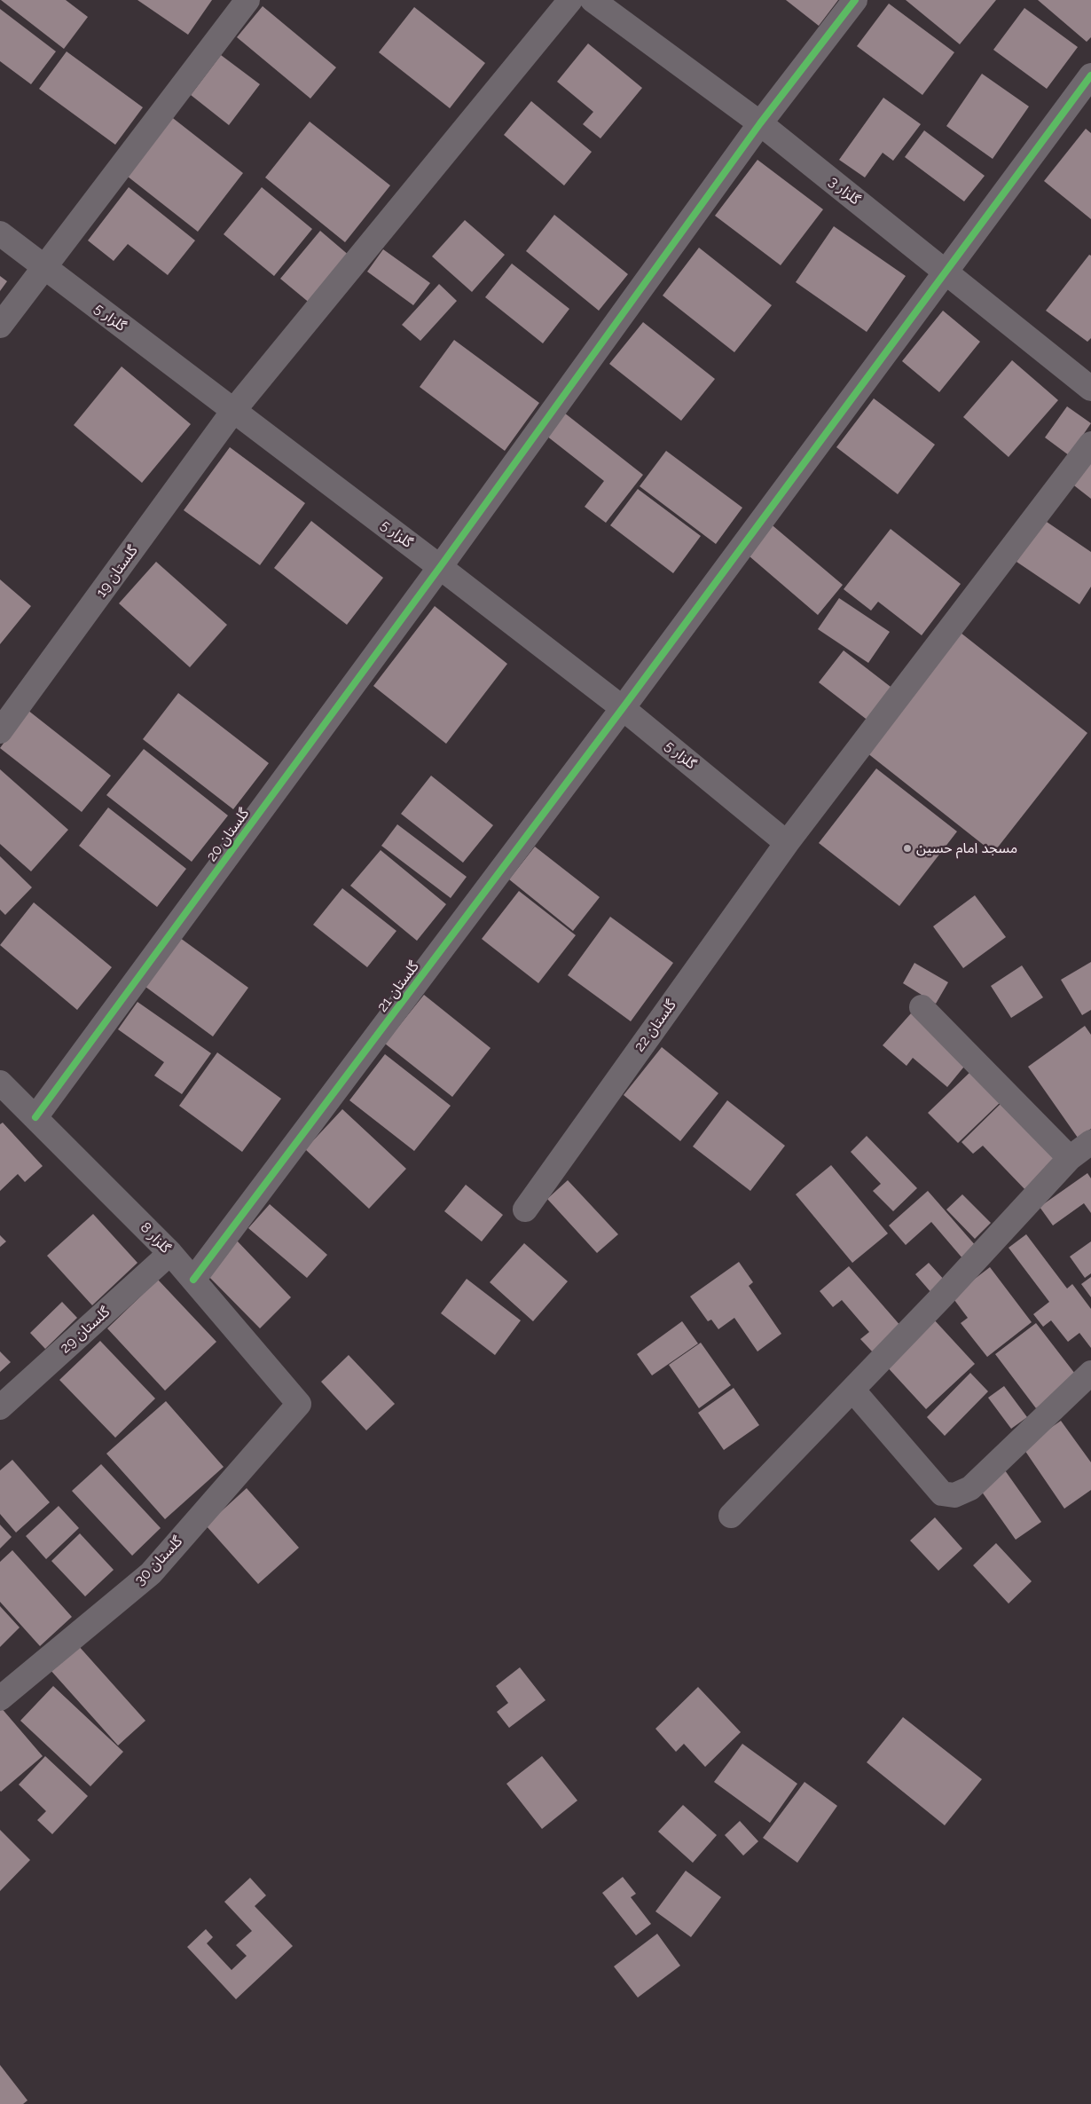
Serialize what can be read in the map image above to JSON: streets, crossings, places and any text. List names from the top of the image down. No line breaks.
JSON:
{"streets":{"street":["گلزار 3","گلزار 5","گلستان 19","گلستان 20","گلستان 21","گلستان 22","گلزار 8","گلستان 29","گلستان 30"]},"crossings":[["گلزار 3","گلستان 20"],["گلزار 3","گلستان 21"],["گلزار 5","گلستان 19"],["گلزار 5","گلستان 20"],["گلزار 5","گلستان 21"],["گلزار 5","گلستان 22"],["گلستان 20","گلزار 8"],["گلستان 21","گلزار 8"],["گلزار 8","گلستان 29"],["گلزار 8","گلستان 30"]],"places":["مسجد امام حسین"]}
